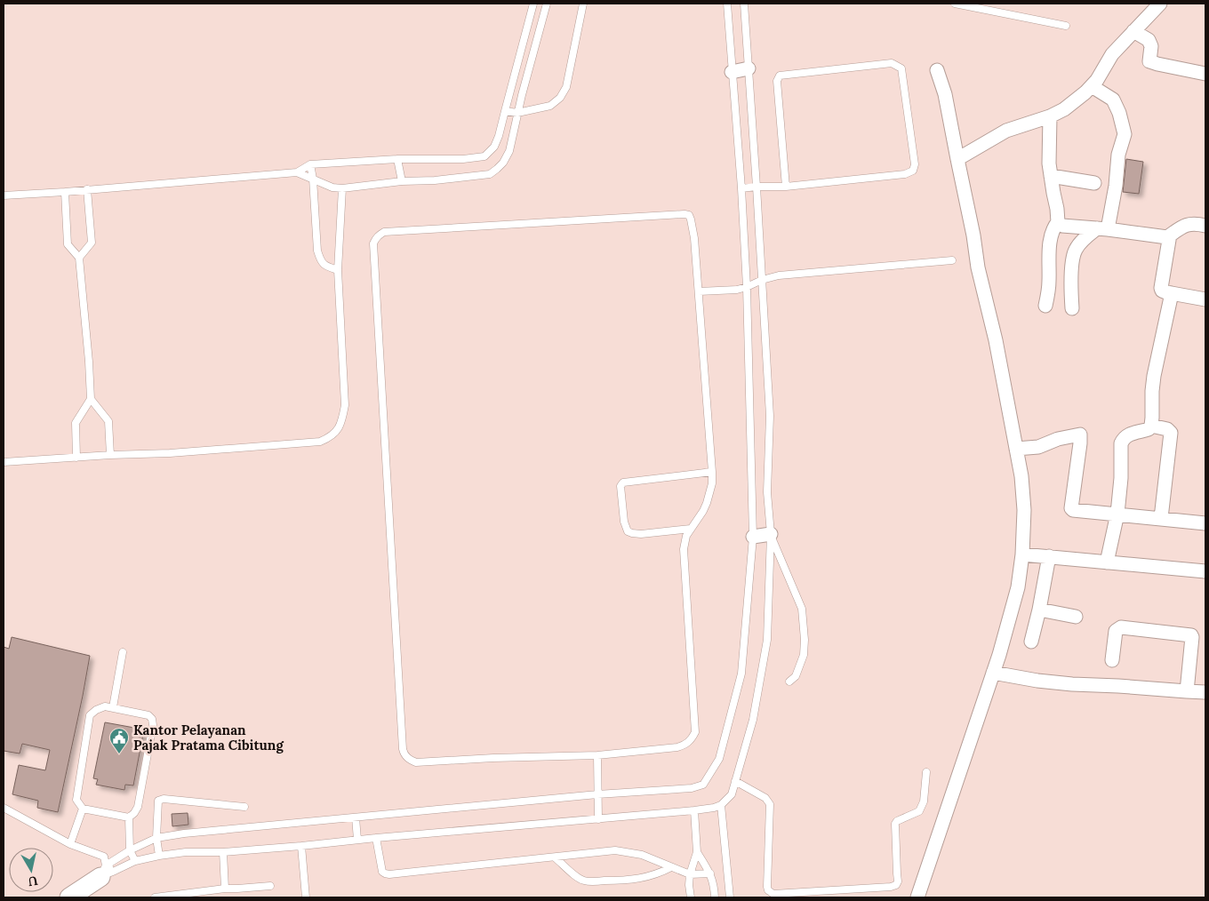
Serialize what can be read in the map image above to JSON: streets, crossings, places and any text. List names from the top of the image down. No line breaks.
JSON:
{"places":{"public building":["Kantor Pelayanan Pajak Pratama Cibitung"]},"north":"bottom"}
